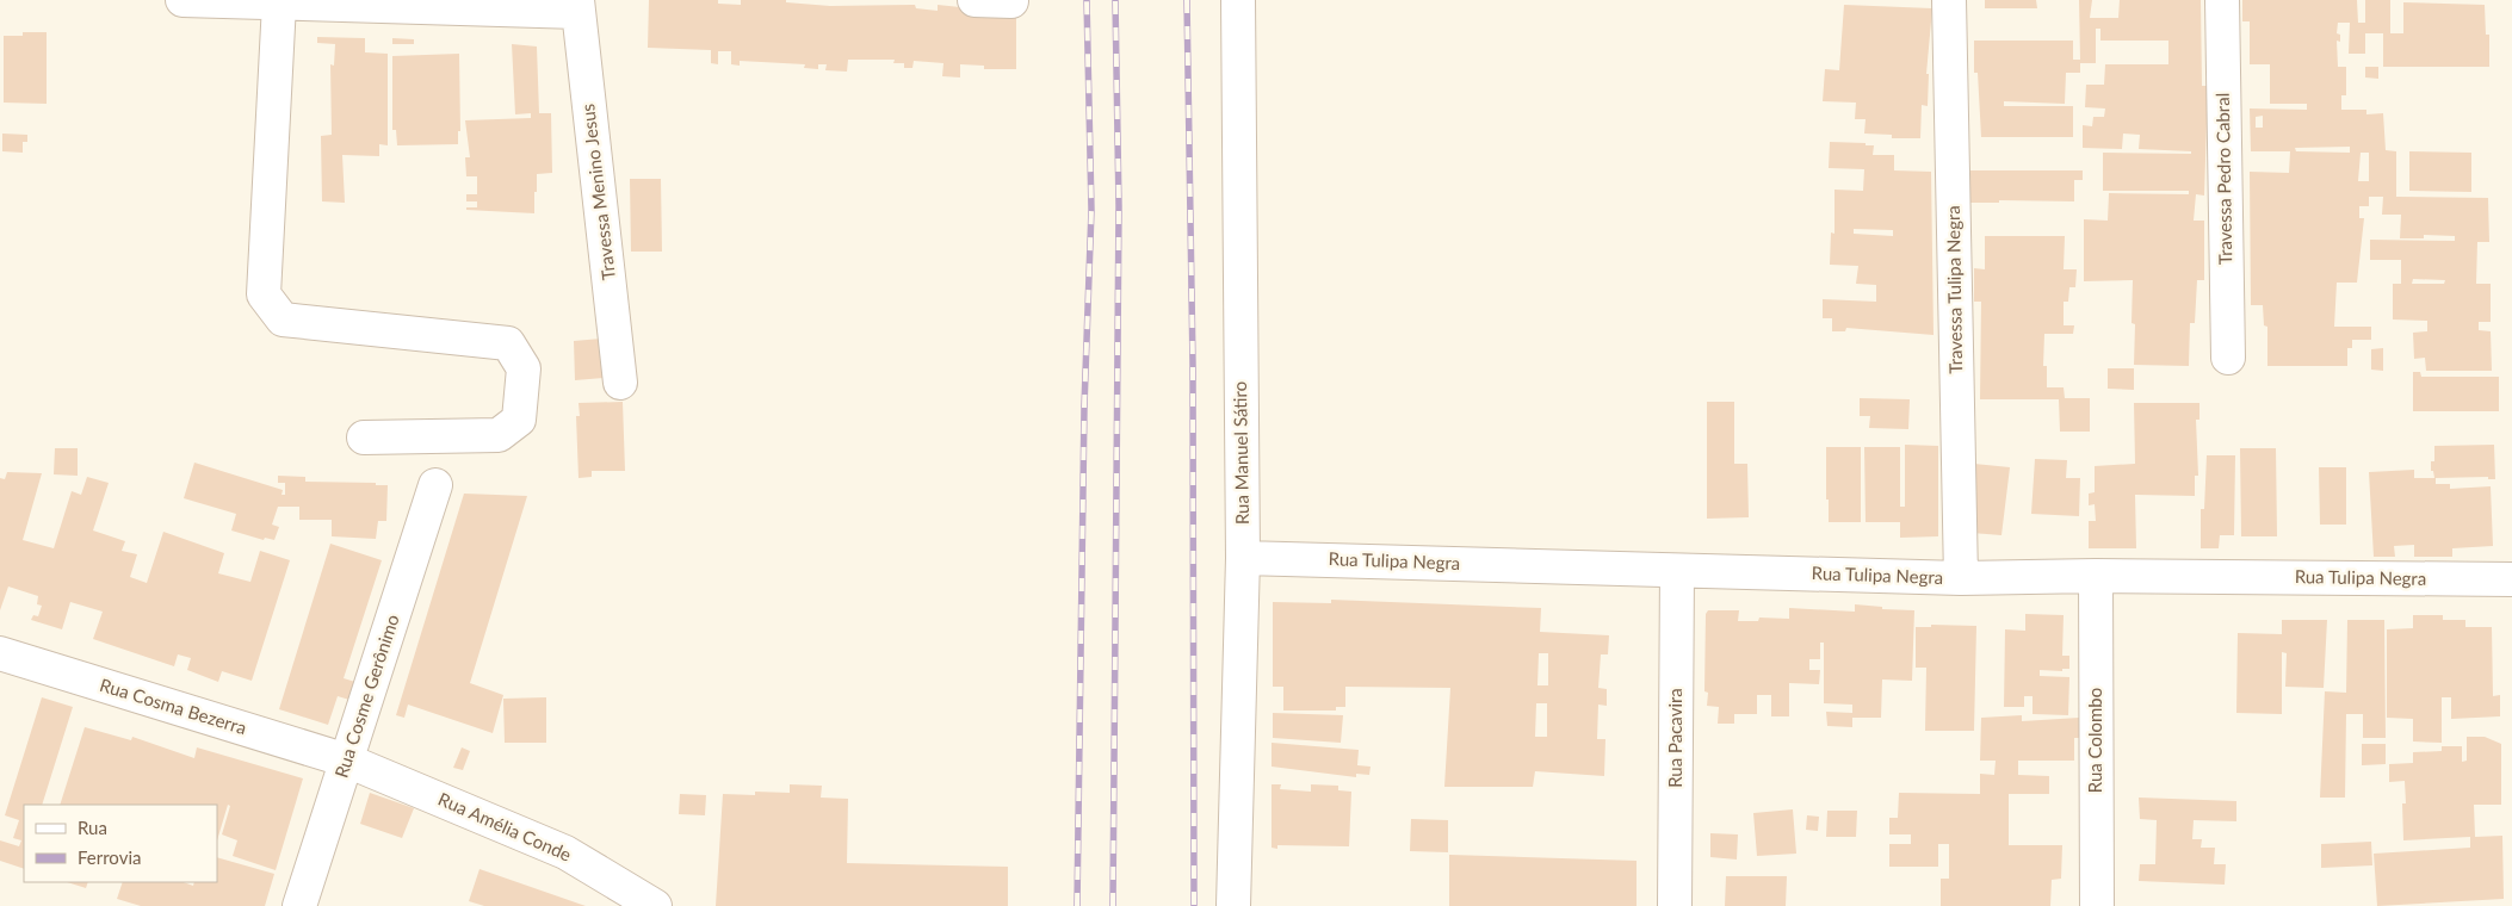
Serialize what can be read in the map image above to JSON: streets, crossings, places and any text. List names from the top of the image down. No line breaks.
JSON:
{"streets":{"street":["Travessa Pedro Cabral","Travessa Menino Jesus","Travessa Tulipa Negra","Rua Manuel Sátiro","Rua Tulipa Negra","Rua Cosme Gerônimo","Rua Cosma Bezerra","Rua Pacavira","Rua Colombo","Rua Amélia Conde"]},"crossings":[["Travessa Tulipa Negra","Rua Tulipa Negra"],["Rua Manuel Sátiro","Rua Tulipa Negra"],["Rua Tulipa Negra","Rua Pacavira"],["Rua Tulipa Negra","Rua Colombo"],["Rua Cosme Gerônimo","Rua Cosma Bezerra"],["Rua Cosme Gerônimo","Rua Amélia Conde"],["Rua Cosma Bezerra","Rua Amélia Conde"]],"legend":["Rua","Ferrovia"]}
